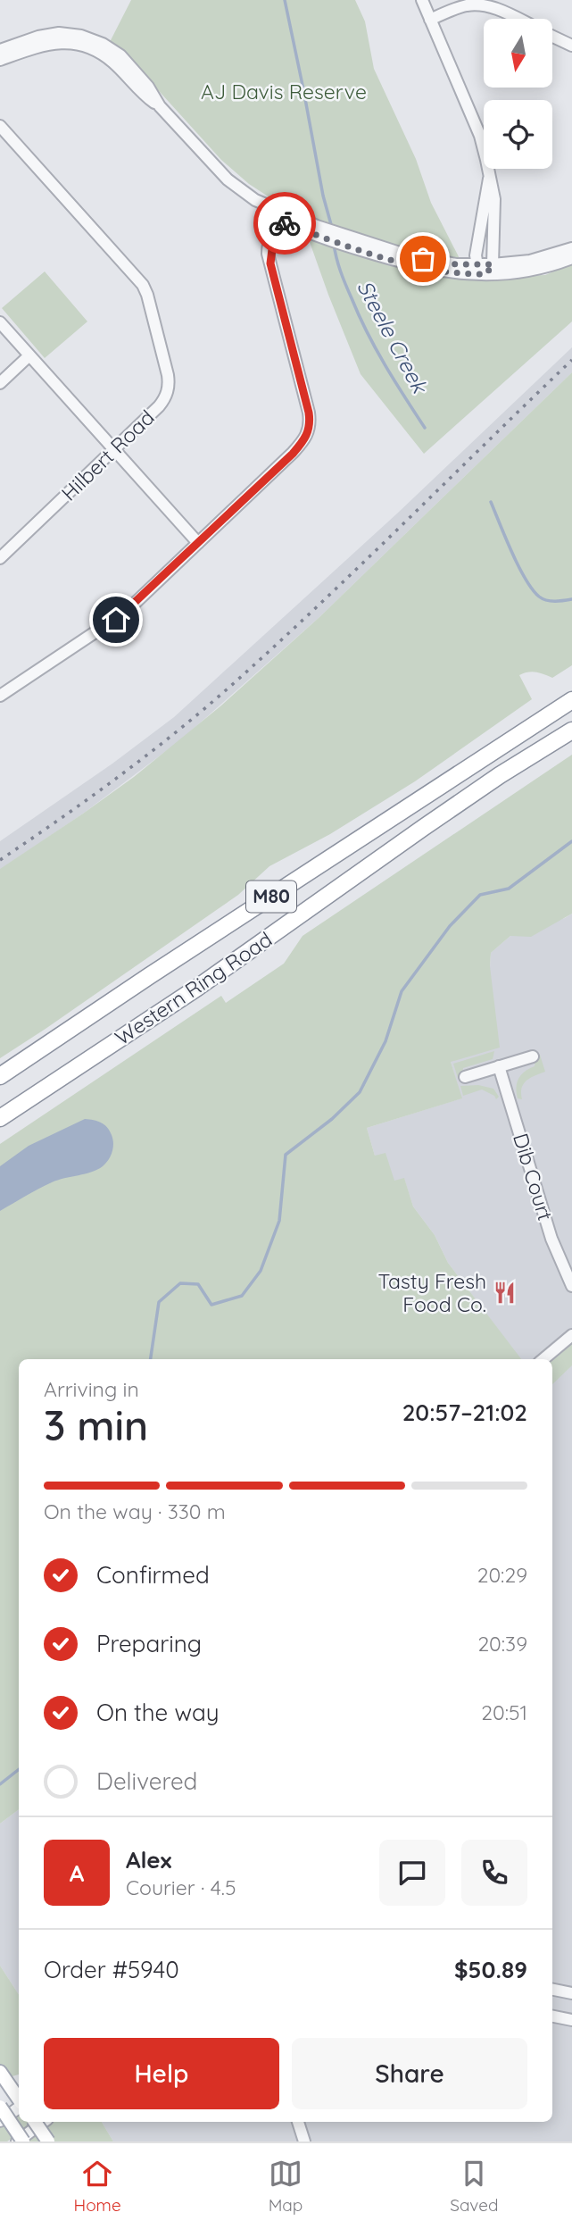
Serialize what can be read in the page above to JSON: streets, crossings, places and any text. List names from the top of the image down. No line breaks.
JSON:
{"streets":{"highway":["M80","Western Ring Road"],"street":["Hilbert Road","Dib Court"]},"water":["Steele Creek"],"parks":["AJ Davis Reserve"],"places":{"restaurant":["Tasty Fresh Food Co."]},"north":"bottom","page":{"heading":["3 min","Arriving in","20:57–21:02"],"panel":["Alex","Courier · 4.5","Order #5940","$50.89"],"bar":"On the way · 330 m","list":[["Confirmed","20:29"],["Preparing","20:39"],["On the way","20:51"],"Delivered"],"round":"A","buttons":["Help","Share"],"tabs":["Home","Map","Saved"]}}
